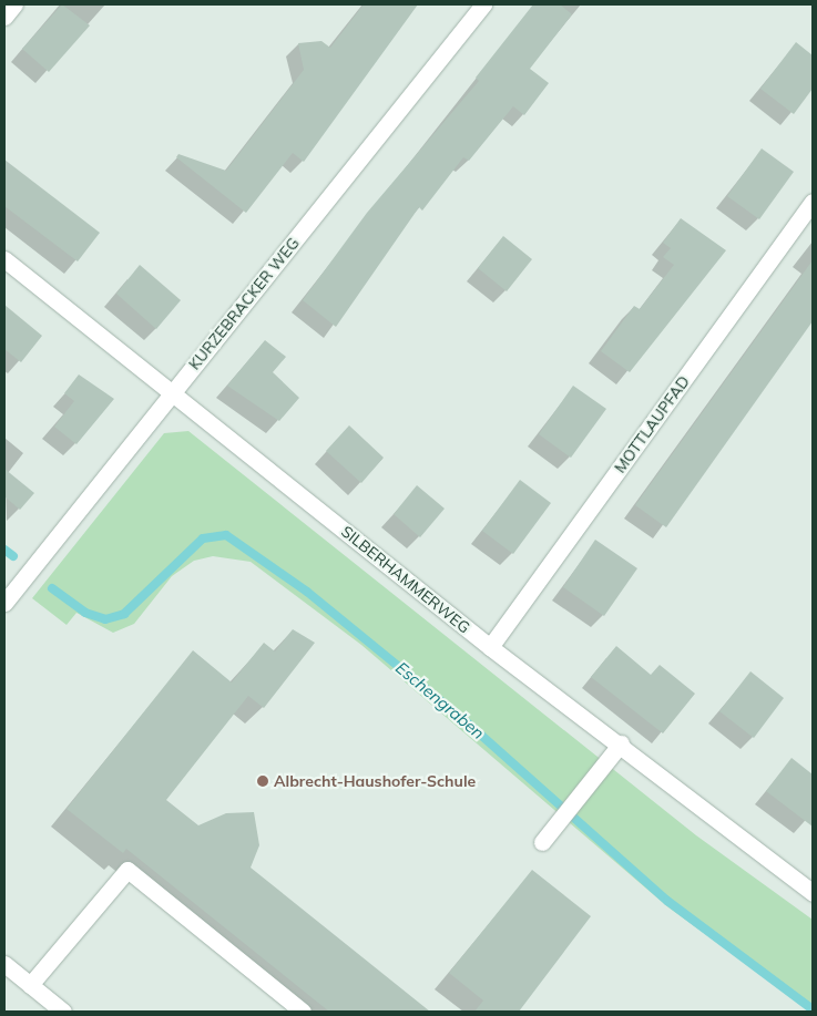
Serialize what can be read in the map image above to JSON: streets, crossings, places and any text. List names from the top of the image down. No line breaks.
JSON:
{"streets":{"street":["KURZEBRACKER WEG","MOTTLAUPFAD","SILBERHAMMERWEG"]},"crossings":[["KURZEBRACKER WEG","SILBERHAMMERWEG"],["MOTTLAUPFAD","SILBERHAMMERWEG"]],"water":["Eschengraben"],"places":["Albrecht-Haushofer-Schule"]}
